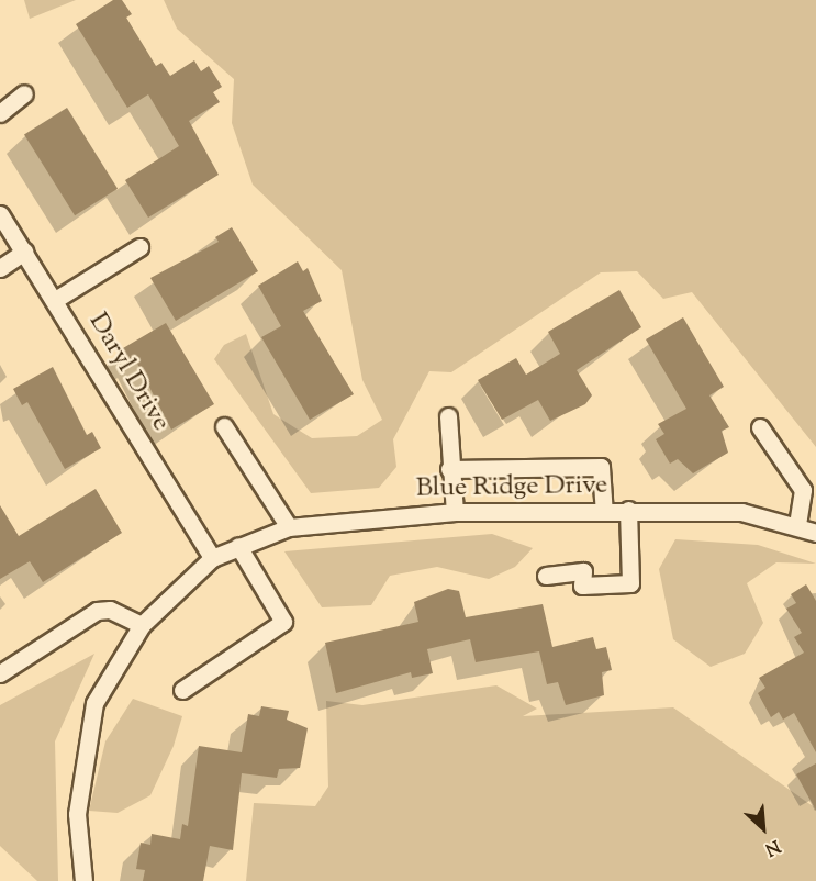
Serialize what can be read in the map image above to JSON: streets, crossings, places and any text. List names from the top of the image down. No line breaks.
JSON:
{"streets":{"street":["Daryl Drive","Blue Ridge Drive"]},"crossings":[["Daryl Drive","Blue Ridge Drive"]],"north":"bottom right"}
